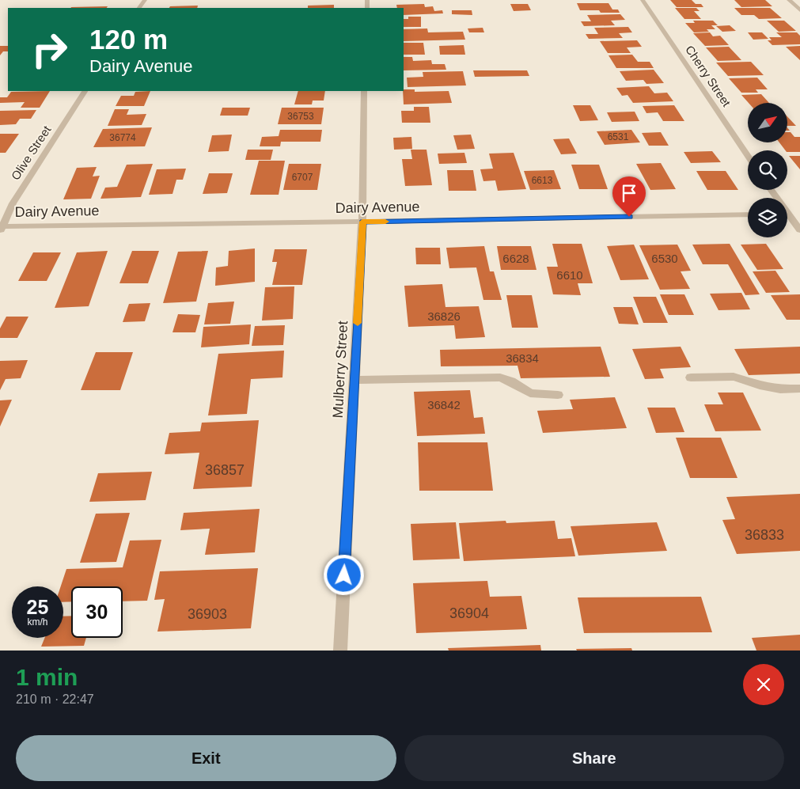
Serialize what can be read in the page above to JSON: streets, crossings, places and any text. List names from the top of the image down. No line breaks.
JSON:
{"streets":{"street":["Cherry Street","Olive Street","Dairy Avenue","Mulberry Street"]},"crossings":[["Olive Street","Dairy Avenue"],["Dairy Avenue","Mulberry Street"]],"house_numbers":["36753","6531","36774","6707","6613","6628","6530","6610","36826","36834","36842","36857","36833","36904","36903"],"north":"top right","page":{"turn":["120 m","Dairy Avenue"],"speed":"25 km/h","limit":"30","heading":["1 min","210 m · 22:47"],"buttons":["Exit","Share"]}}
